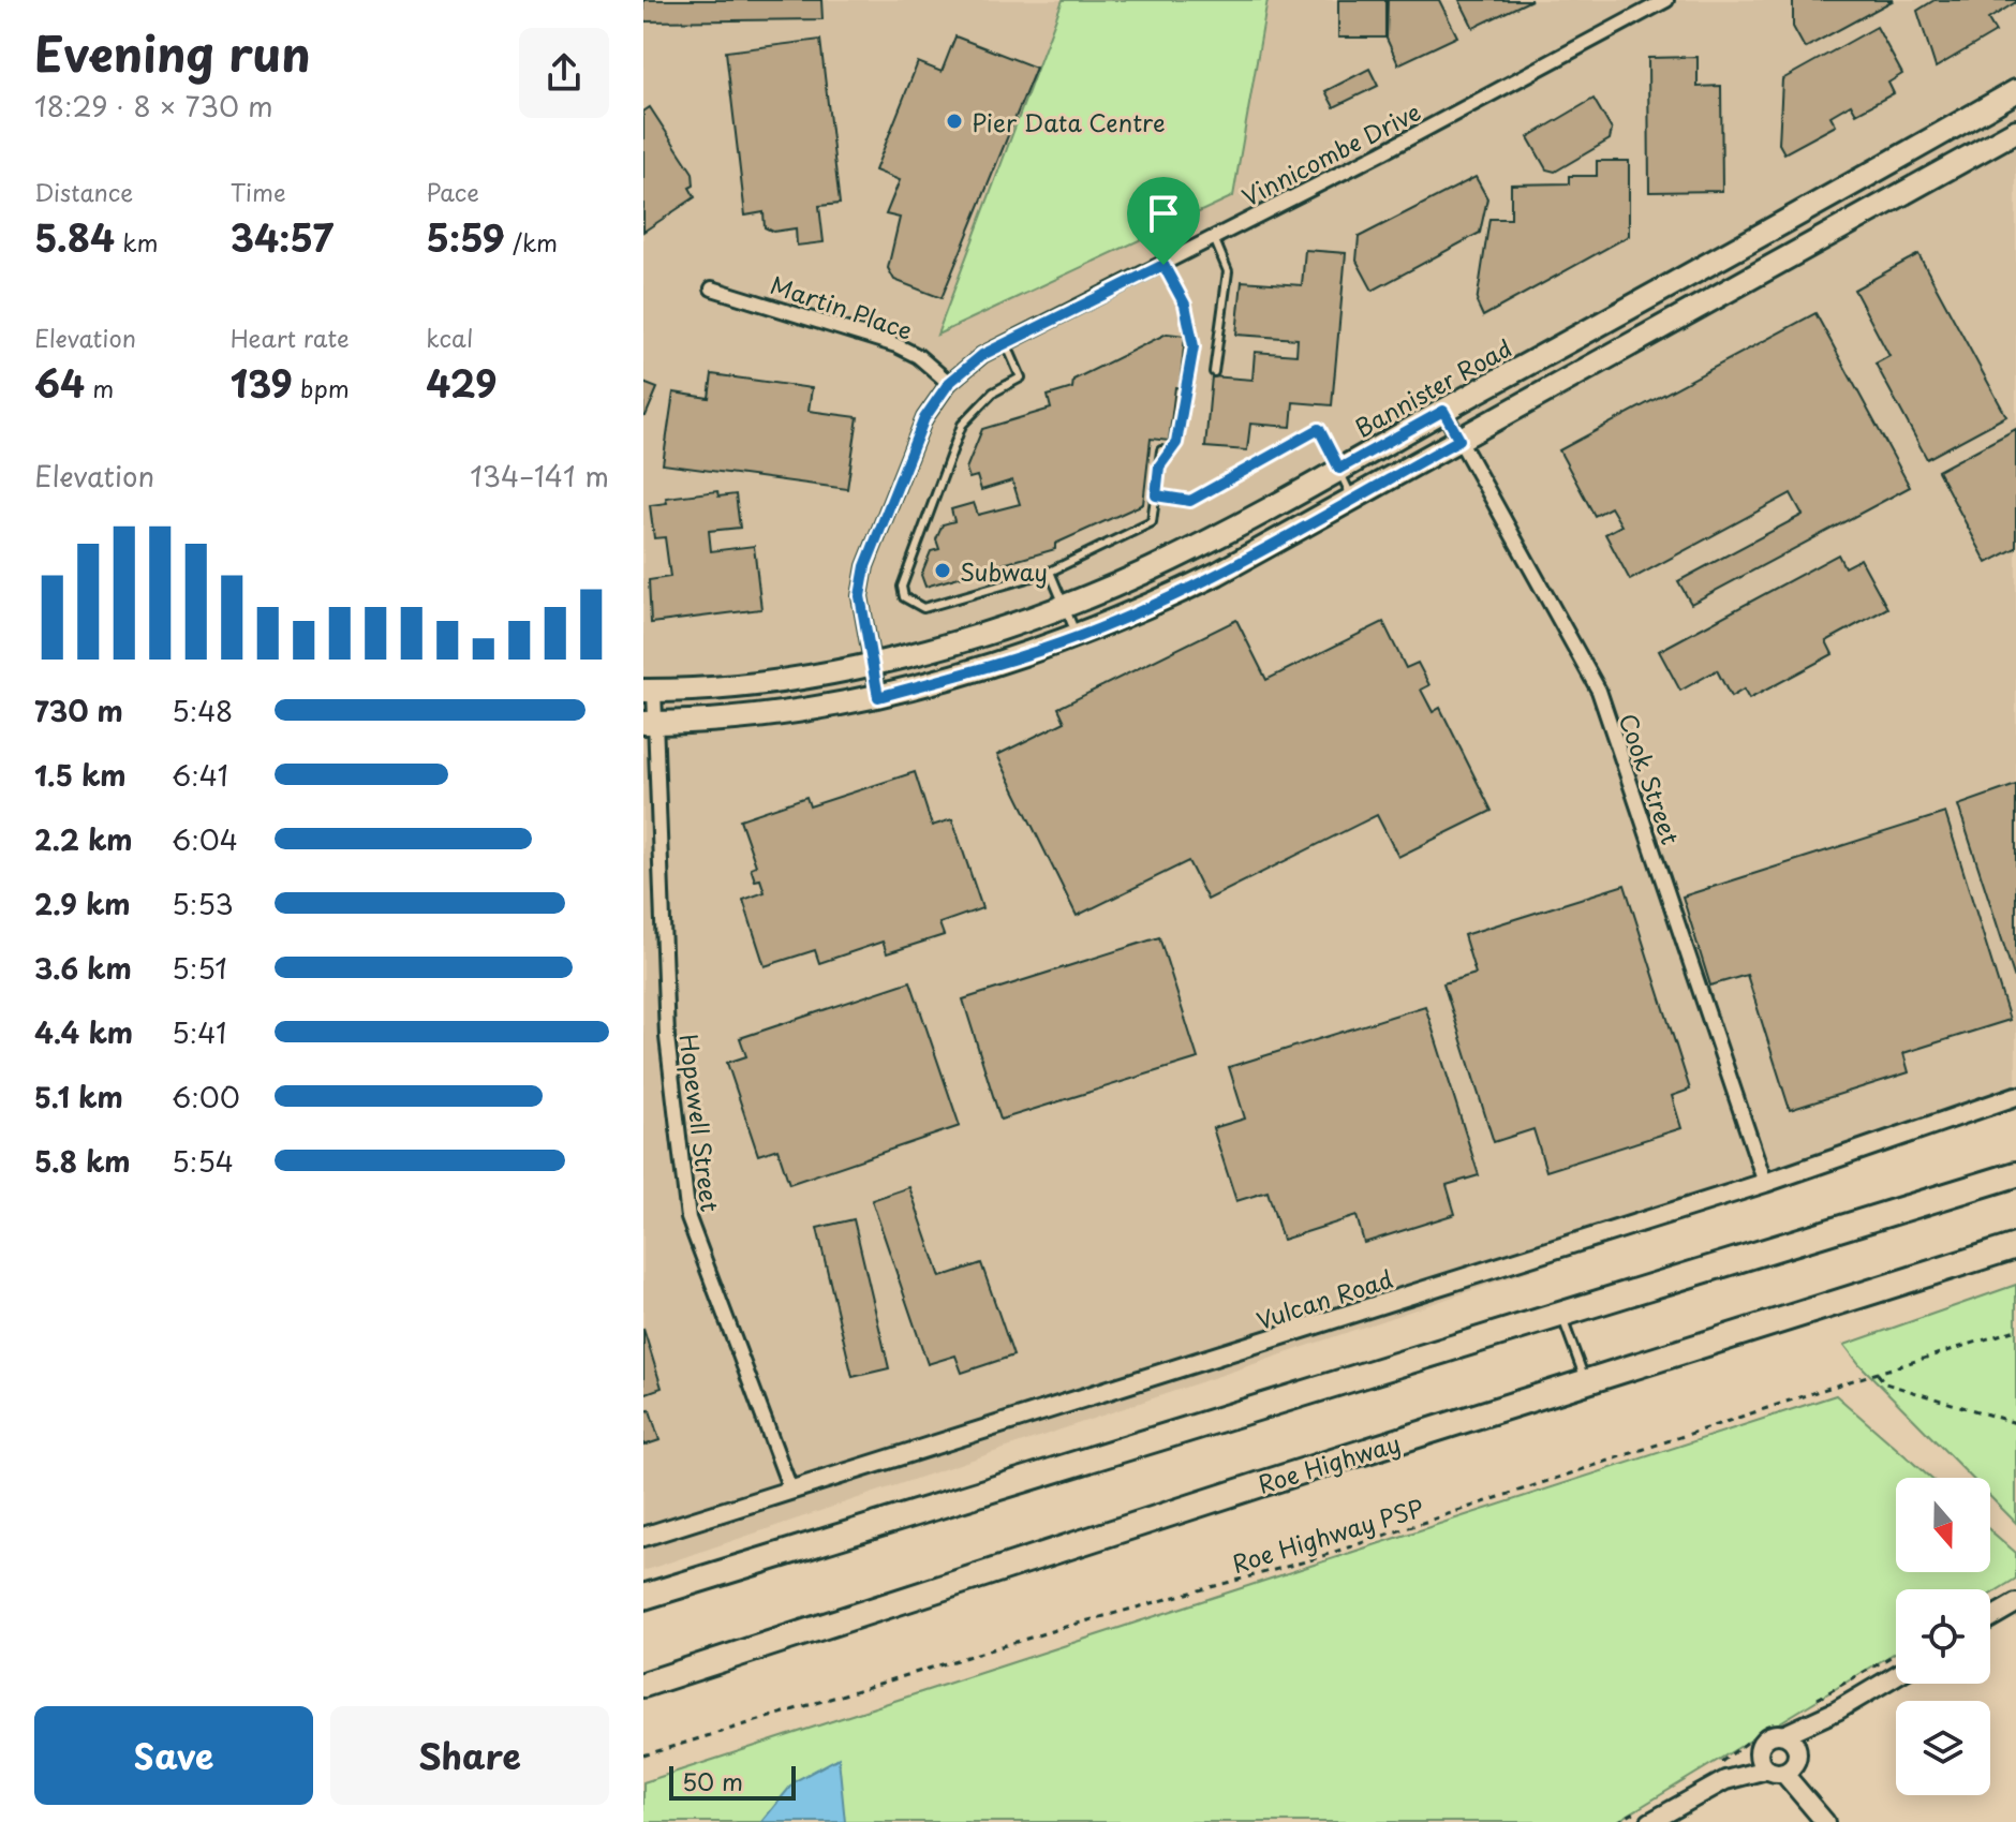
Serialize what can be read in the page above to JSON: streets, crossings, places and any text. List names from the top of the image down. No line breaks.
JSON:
{"streets":{"highway":["Roe Highway"],"main road":["Bannister Road"],"street":["Vinnicombe Drive","Martin Place","Cook Street","Hopewell Street","Vulcan Road"],"path":["Roe Highway PSP"]},"crossings":[["Vinnicombe Drive","Martin Place"],["Vinnicombe Drive","Bannister Road"],["Bannister Road","Cook Street"],["Bannister Road","Hopewell Street"],["Cook Street","Vulcan Road"],["Hopewell Street","Vulcan Road"]],"places":["Pier Data Centre","Subway"],"scale_bar":"50 m","north":"bottom","page":{"heading":["Evening run","18:29 · 8 × 730 m"],"stats":[["Distance","5.84 km"],["Time","34:57"],["Pace","5:59 /km"],["Elevation","64 m"],["Heart rate","139 bpm"],["kcal","429"]],"chart":["Elevation","134–141 m"],"list":[{"name":"730 m","note":"5:48"},{"name":"1.5 km","note":"6:41"},{"name":"2.2 km","note":"6:04"},{"name":"2.9 km","note":"5:53"},{"name":"3.6 km","note":"5:51"},{"name":"4.4 km","note":"5:41"},{"name":"5.1 km","note":"6:00"},{"name":"5.8 km","note":"5:54"}],"buttons":["Save","Share"],"scale":"50 m"}}
